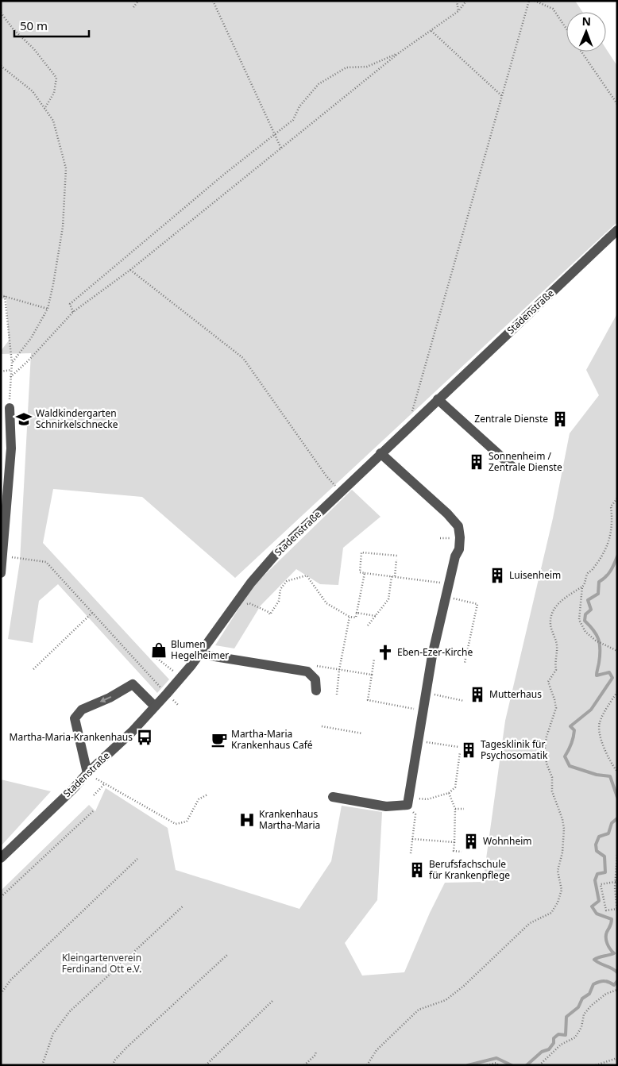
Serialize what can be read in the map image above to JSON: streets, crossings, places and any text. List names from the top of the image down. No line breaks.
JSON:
{"streets":{"street":["Stadenstraße"]},"parks":["Kleingartenverein Ferdinand Ott e.V."],"places":{"school or university":["Waldkindergarten Schnirkelschnecke"],"building":["Zentrale Dienste","Sonnenheim / Zentrale Dienste","Luisenheim","Mutterhaus","Tagesklinik für Psychosomatik","Wohnheim","Berufsfachschule für Krankenpflege"],"shop":["Blumen Hegelheimer"],"church":["Eben-Ezer-Kirche"],"bus stop":["Martha-Maria-Krankenhaus"],"cafe":["Martha-Maria Krankenhaus Café"],"hospital":["Krankenhaus Martha-Maria"]},"scale_bar":"50 m","north":"top"}
